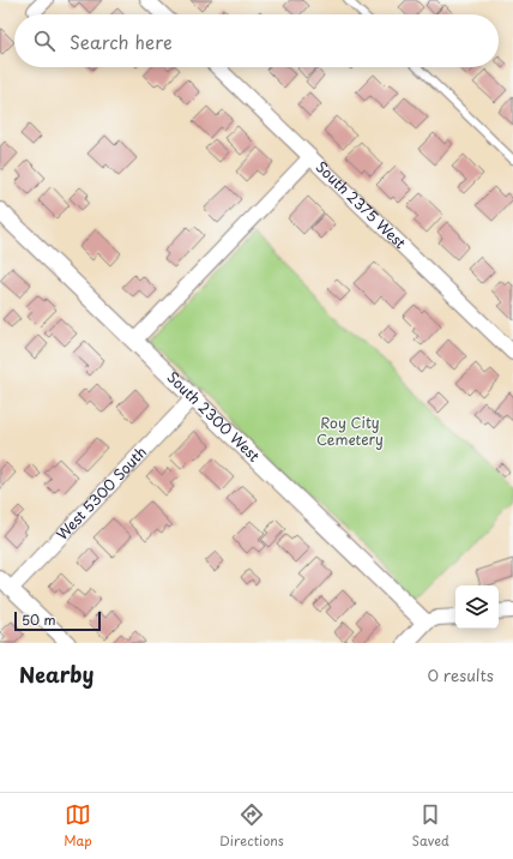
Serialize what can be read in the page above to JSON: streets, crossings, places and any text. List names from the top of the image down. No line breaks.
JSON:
{"streets":{"street":["South 2375 West","South 2300 West","West 5300 South"]},"crossings":[["South 2300 West","West 5300 South"]],"parks":["Roy City Cemetery"],"scale_bar":"50 m","page":{"search":"Search here","scale":"50 m","heading":["Nearby","0 results"],"nav":["Map","Directions","Saved"]}}
